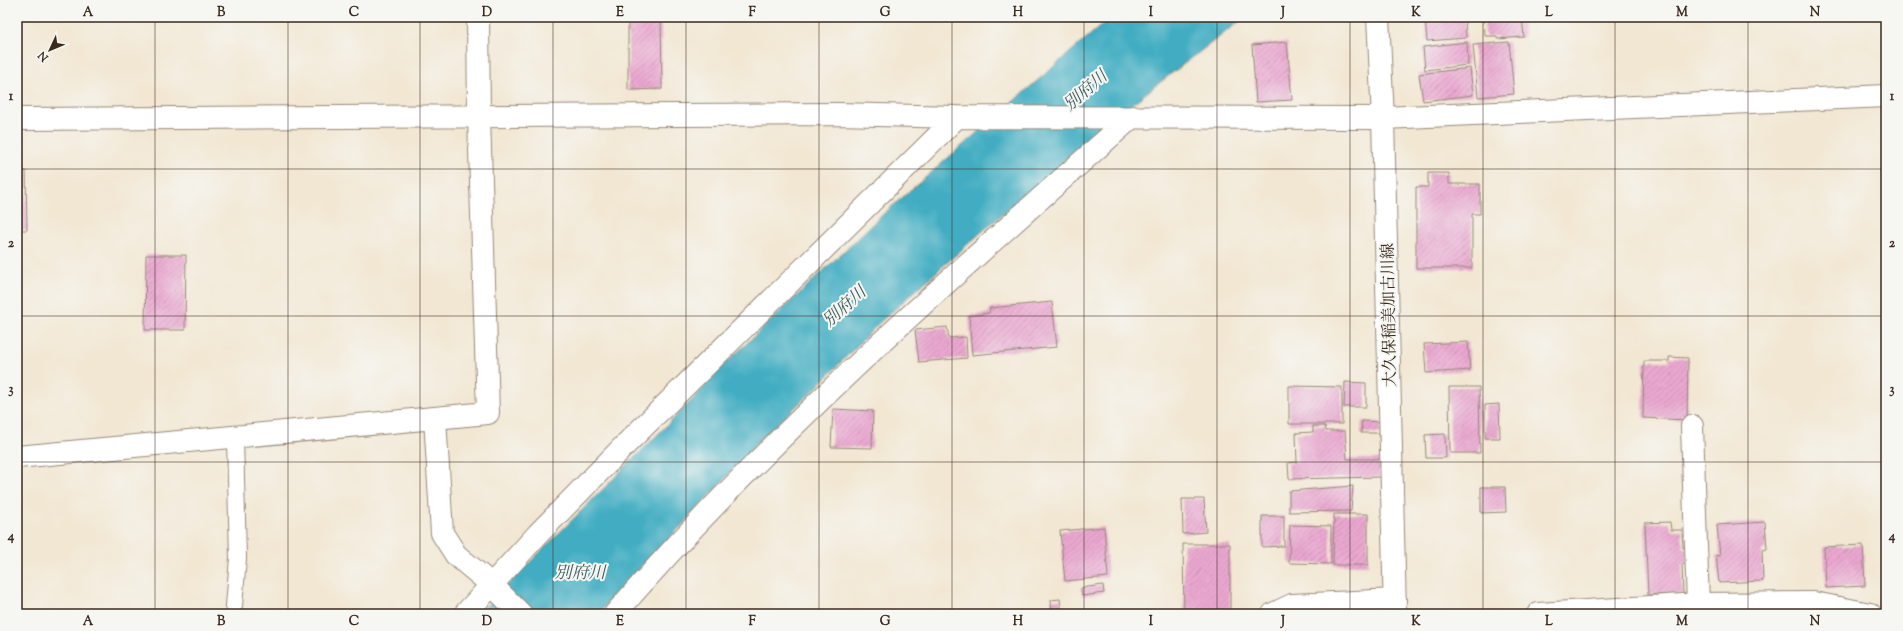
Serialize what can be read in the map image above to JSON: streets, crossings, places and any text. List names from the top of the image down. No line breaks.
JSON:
{"streets":{"street":["大久保稲美加古川線"]},"water":["別府川"],"north":"bottom left","grid":{"columns":["A","B","C","D","E","F","G","H","I","J","K","L","M","N"],"rows":["1","2","3","4"]}}
